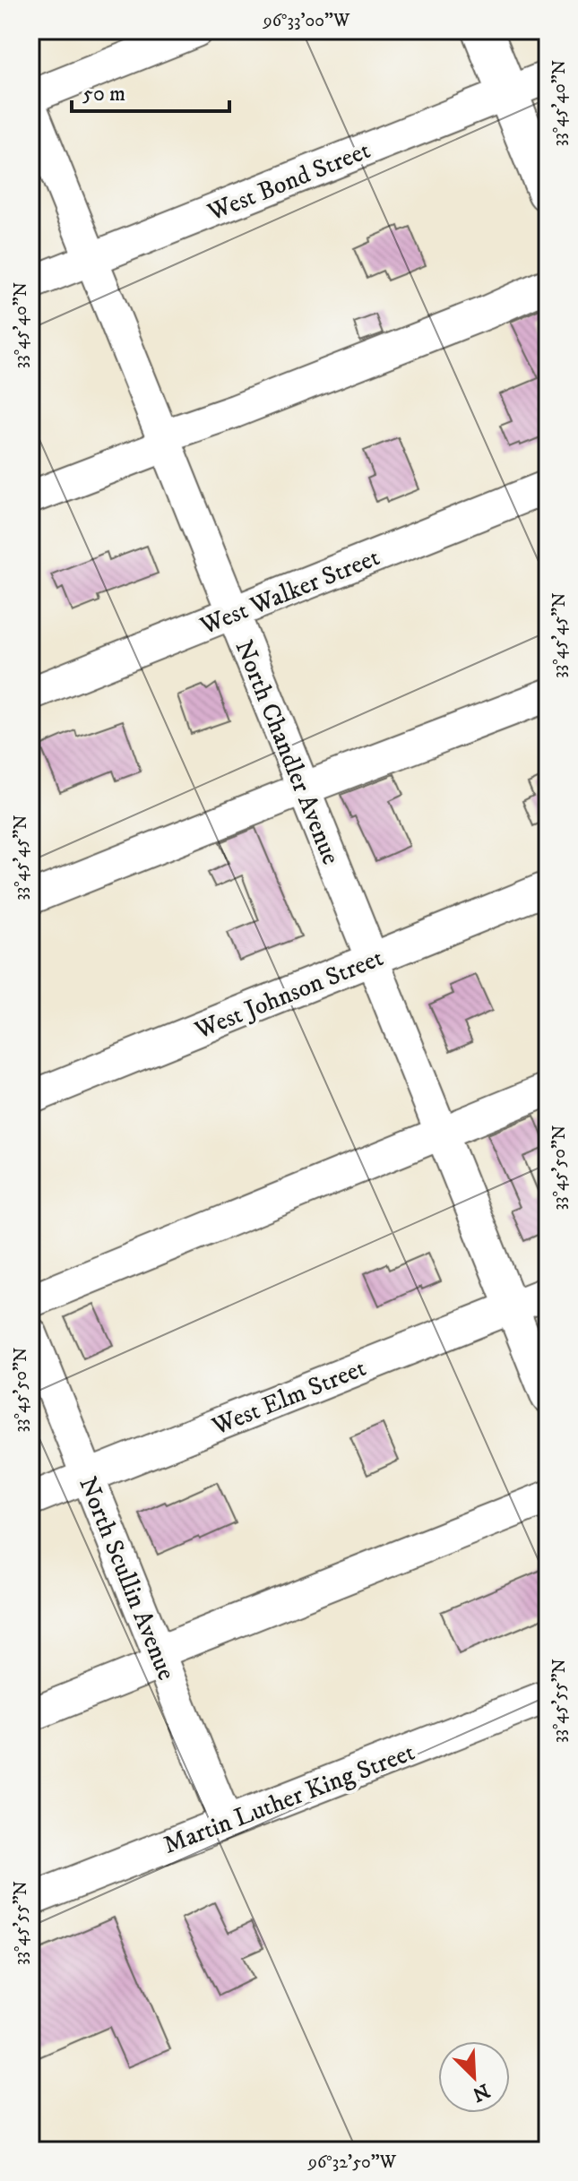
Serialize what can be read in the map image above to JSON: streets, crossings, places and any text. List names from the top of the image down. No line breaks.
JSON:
{"streets":{"street":["West Bond Street","West Walker Street","North Chandler Avenue","West Johnson Street","West Elm Street","North Scullin Avenue","Martin Luther King Street"]},"crossings":[["West Bond Street","North Chandler Avenue"],["West Walker Street","North Chandler Avenue"],["North Chandler Avenue","West Johnson Street"],["North Chandler Avenue","West Elm Street"],["West Elm Street","North Scullin Avenue"],["North Scullin Avenue","Martin Luther King Street"]],"scale_bar":"50 m","north":"bottom right","coordinates":["96°33'00\"W","33°45'40\"N","33°45'45\"N","33°45'50\"N","33°45'55\"N","96°32'50\"W"]}
